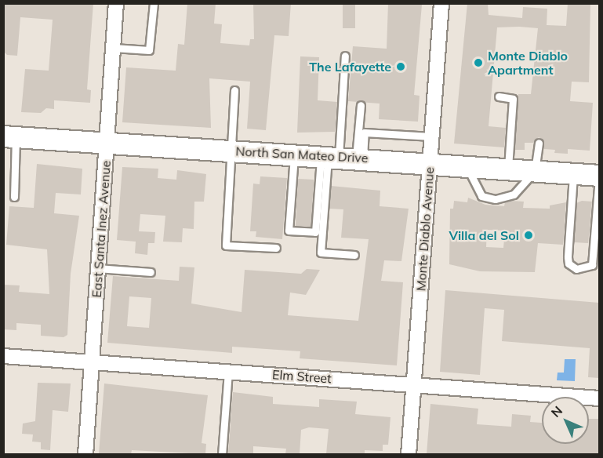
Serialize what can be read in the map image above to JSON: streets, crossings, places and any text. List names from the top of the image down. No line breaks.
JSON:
{"streets":{"main road":["North San Mateo Drive"],"street":["East Santa Inez Avenue","Monte Diablo Avenue","Elm Street"]},"crossings":[["North San Mateo Drive","East Santa Inez Avenue"],["North San Mateo Drive","Monte Diablo Avenue"],["East Santa Inez Avenue","Elm Street"],["Monte Diablo Avenue","Elm Street"]],"places":["Monte Diablo Apartment","The Lafayette","Villa del Sol"],"north":"top left"}
